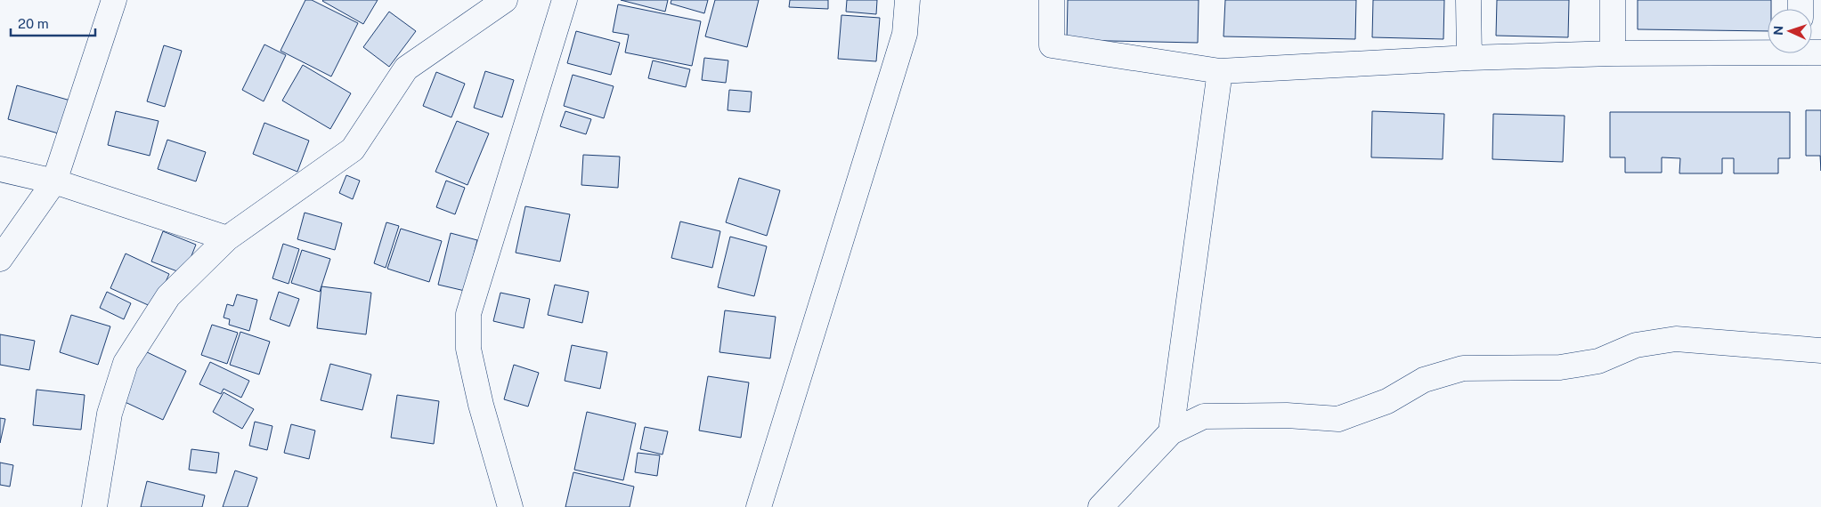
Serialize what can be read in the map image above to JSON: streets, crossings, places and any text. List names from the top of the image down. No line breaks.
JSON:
{"scale_bar":"20 m","north":"left"}
